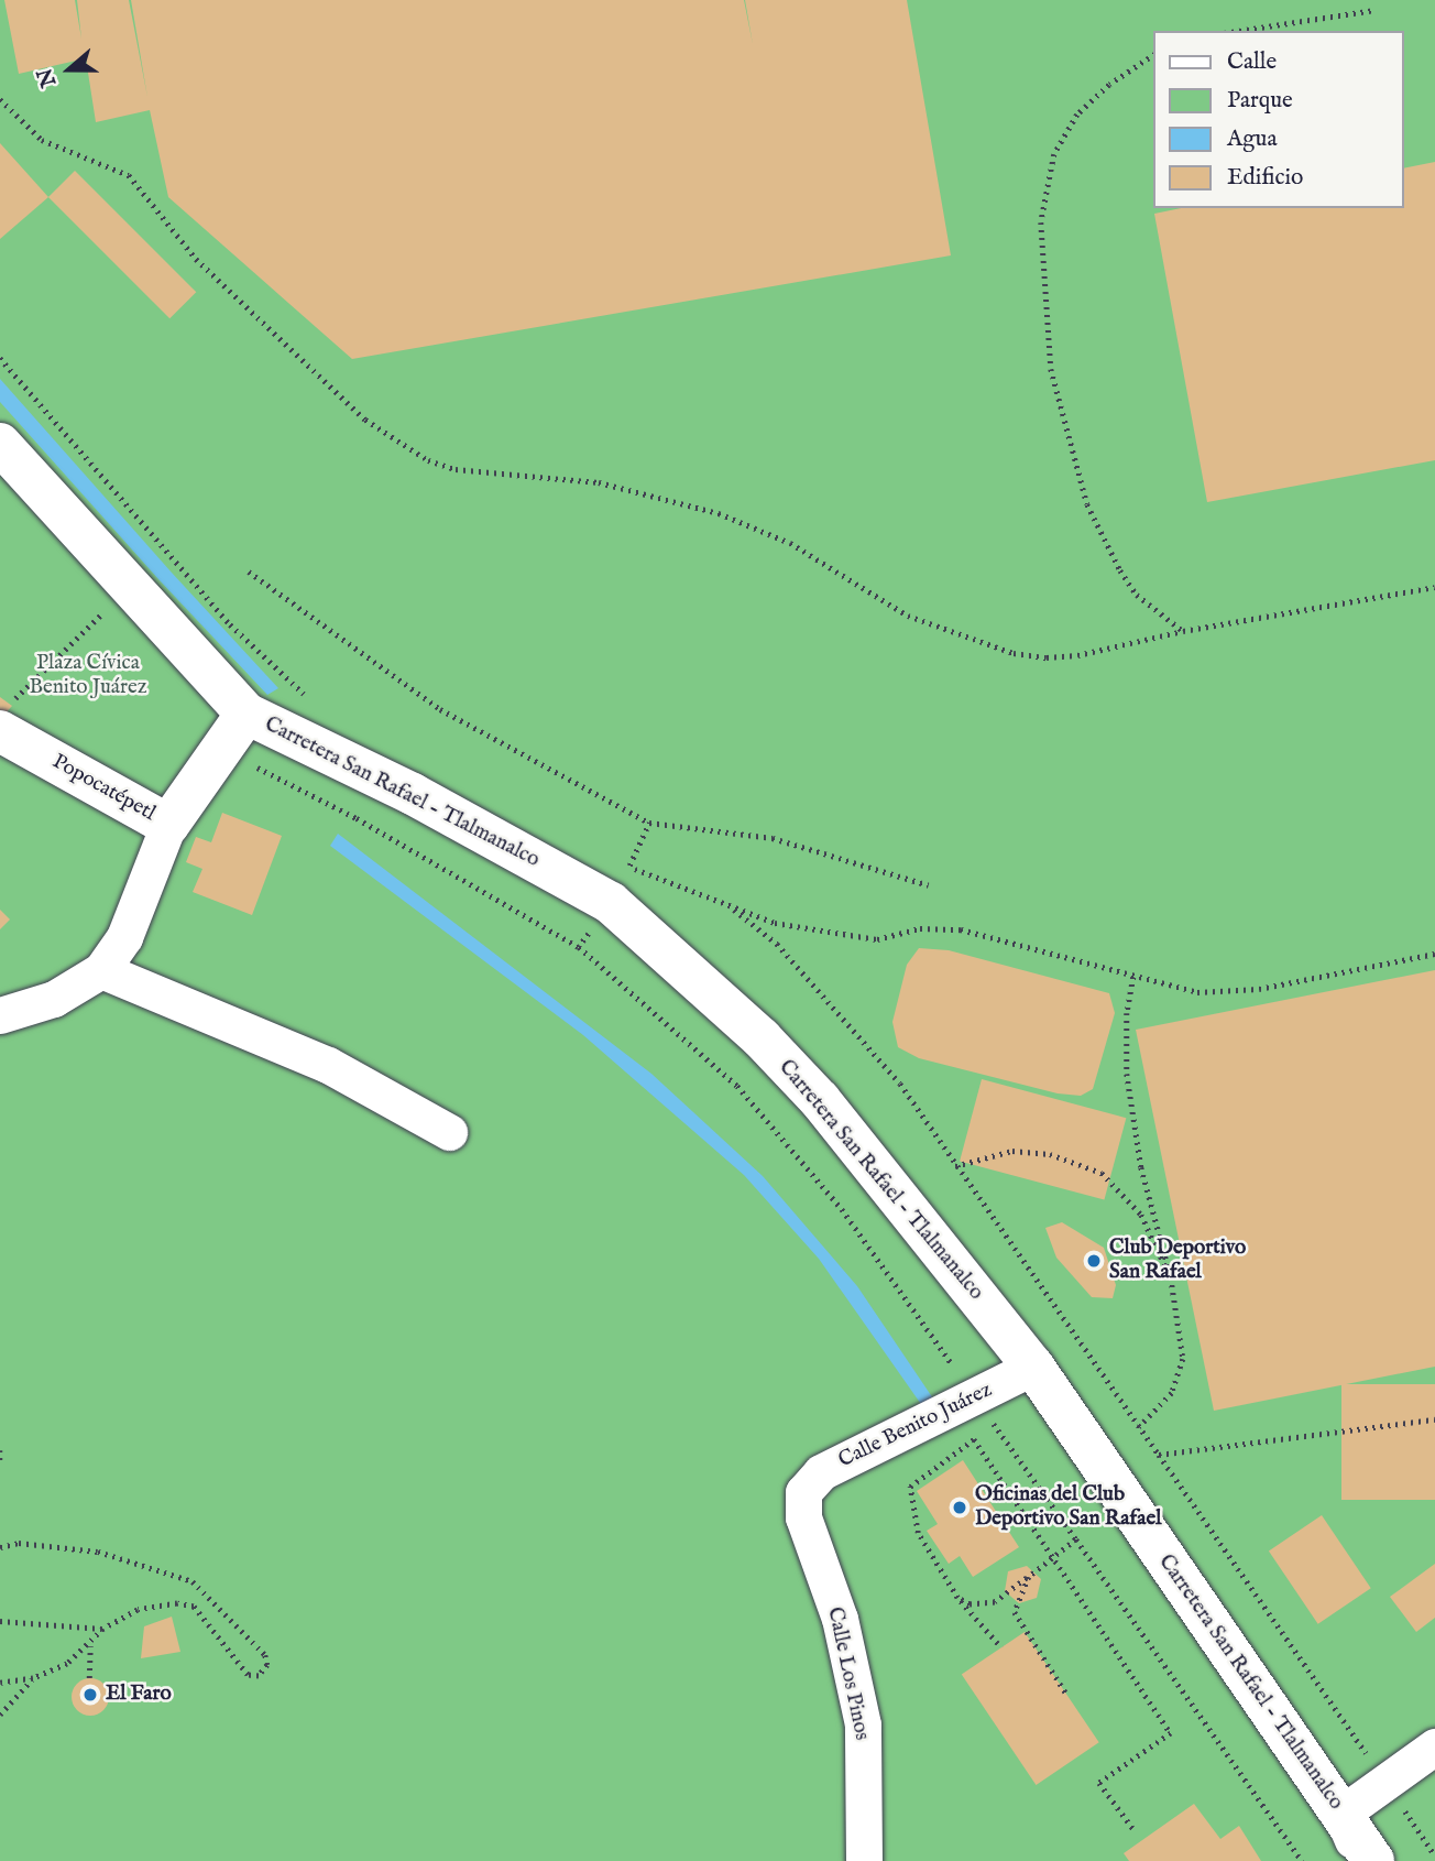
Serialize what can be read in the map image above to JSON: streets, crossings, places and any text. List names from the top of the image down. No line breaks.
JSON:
{"streets":{"street":["Popocatépetl","Carretera San Rafael - Tlalmanalco","Calle Benito Juárez","Calle Los Pinos"]},"crossings":[["Popocatépetl","Carretera San Rafael - Tlalmanalco"],["Carretera San Rafael - Tlalmanalco","Calle Benito Juárez"],["Calle Benito Juárez","Calle Los Pinos"]],"parks":["Plaza Cívica Benito Juárez"],"places":["Club Deportivo San Rafael","Oficinas del Club Deportivo San Rafael","El Faro"],"legend":["Calle","Parque","Agua","Edificio"],"north":"left"}
